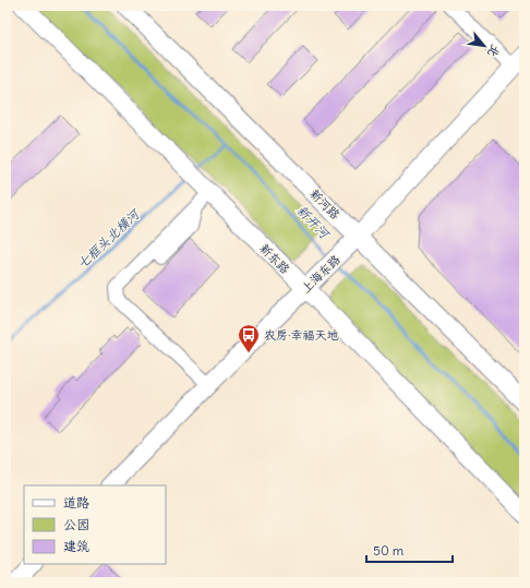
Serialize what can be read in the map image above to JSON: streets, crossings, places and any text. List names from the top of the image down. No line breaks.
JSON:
{"streets":{"street":["新河路","新东路","上海东路"]},"crossings":[["新河路","上海东路"],["新东路","上海东路"]],"water":["新开河","七框头北横河"],"places":{"bus stop":["农房·幸福天地"]},"legend":["道路","公园","建筑"],"scale_bar":"50 m","north":"bottom right"}
